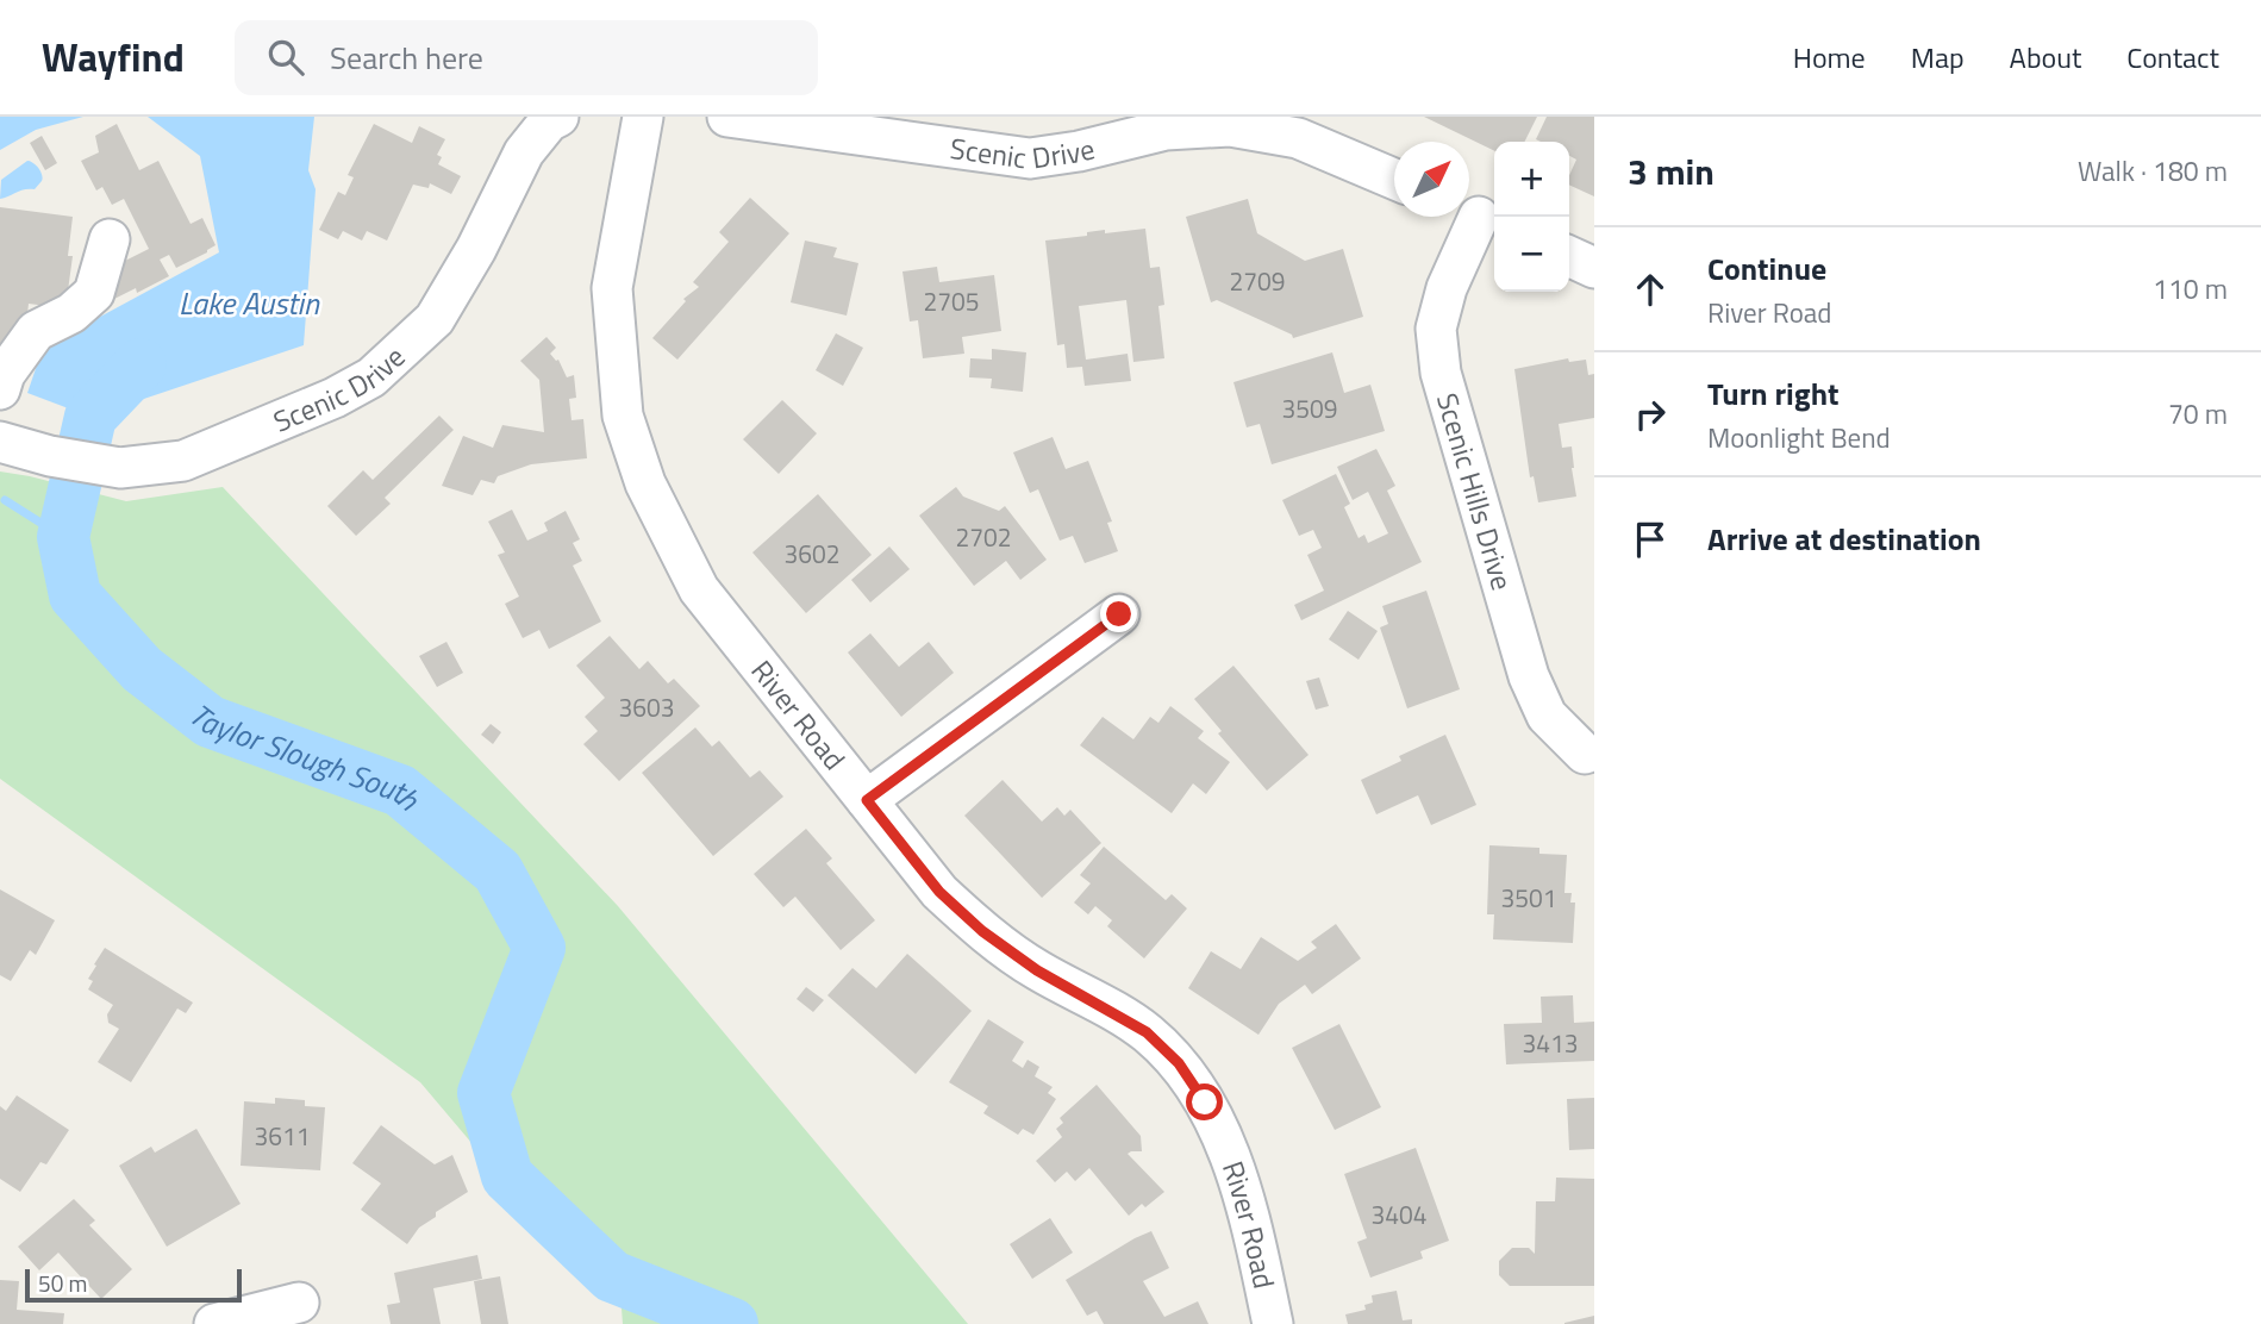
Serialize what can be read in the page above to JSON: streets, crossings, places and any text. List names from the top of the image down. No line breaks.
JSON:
{"streets":{"street":["Scenic Drive","Scenic Hills Drive","River Road"]},"water":["Lake Austin","Taylor Slough South"],"house_numbers":["2709","2705","3509","2702","3602","3603","3501","3413","3611","3404"],"scale_bar":"50 m","north":"top right","page":{"header":"Wayfind","search":"Search here","nav":["Home","Map","About","Contact"],"heading":["3 min","Walk · 180 m"],"map_buttons":["+","−"],"list":[["Continue","River Road","110 m"],["Turn right","Moonlight Bend","70 m"],"Arrive at destination"],"scale":"50 m"}}
